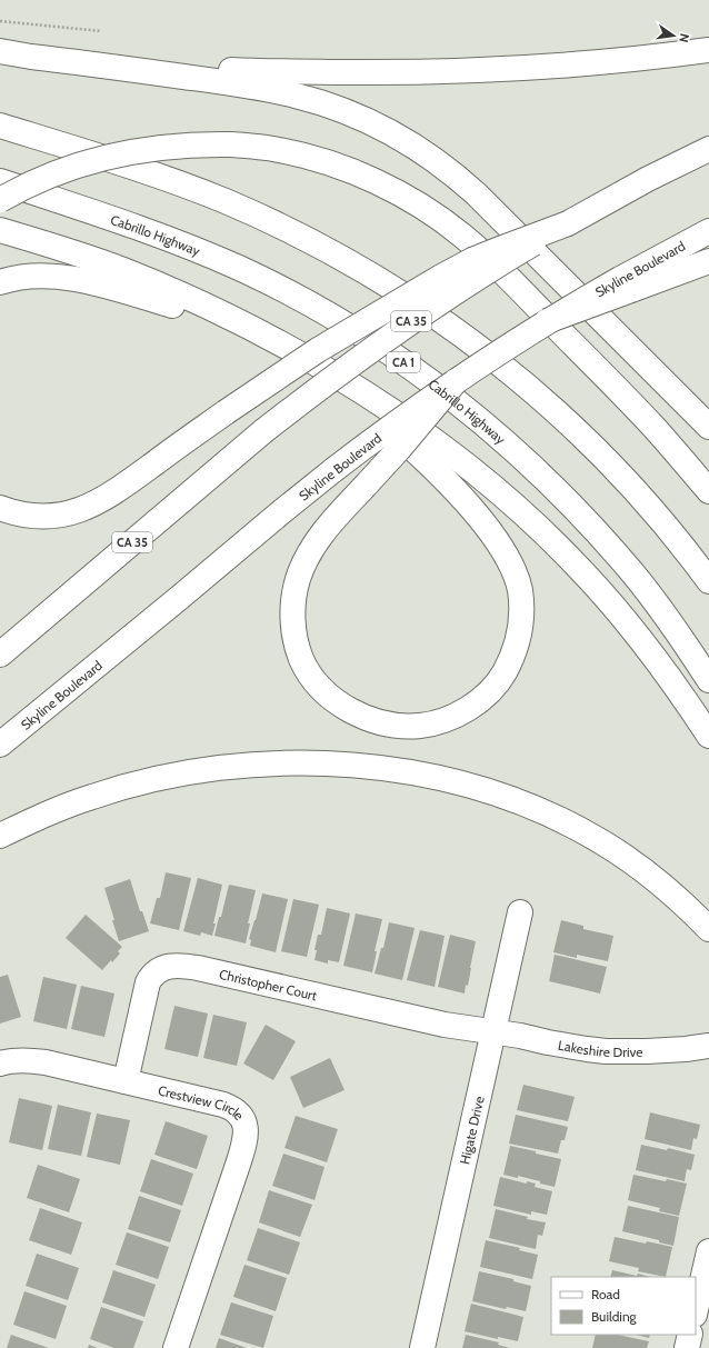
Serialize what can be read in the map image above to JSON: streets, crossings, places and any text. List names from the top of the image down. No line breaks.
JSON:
{"streets":{"main road":["Cabrillo Highway","Skyline Boulevard","CA 35","CA 1","Christopher Court","Lakeshire Drive","Crestview Circle","Higate Drive"]},"crossings":[["Christopher Court","Lakeshire Drive"],["Christopher Court","Crestview Circle"],["Christopher Court","Higate Drive"],["Lakeshire Drive","Higate Drive"]],"legend":["Road","Building"],"north":"right"}
